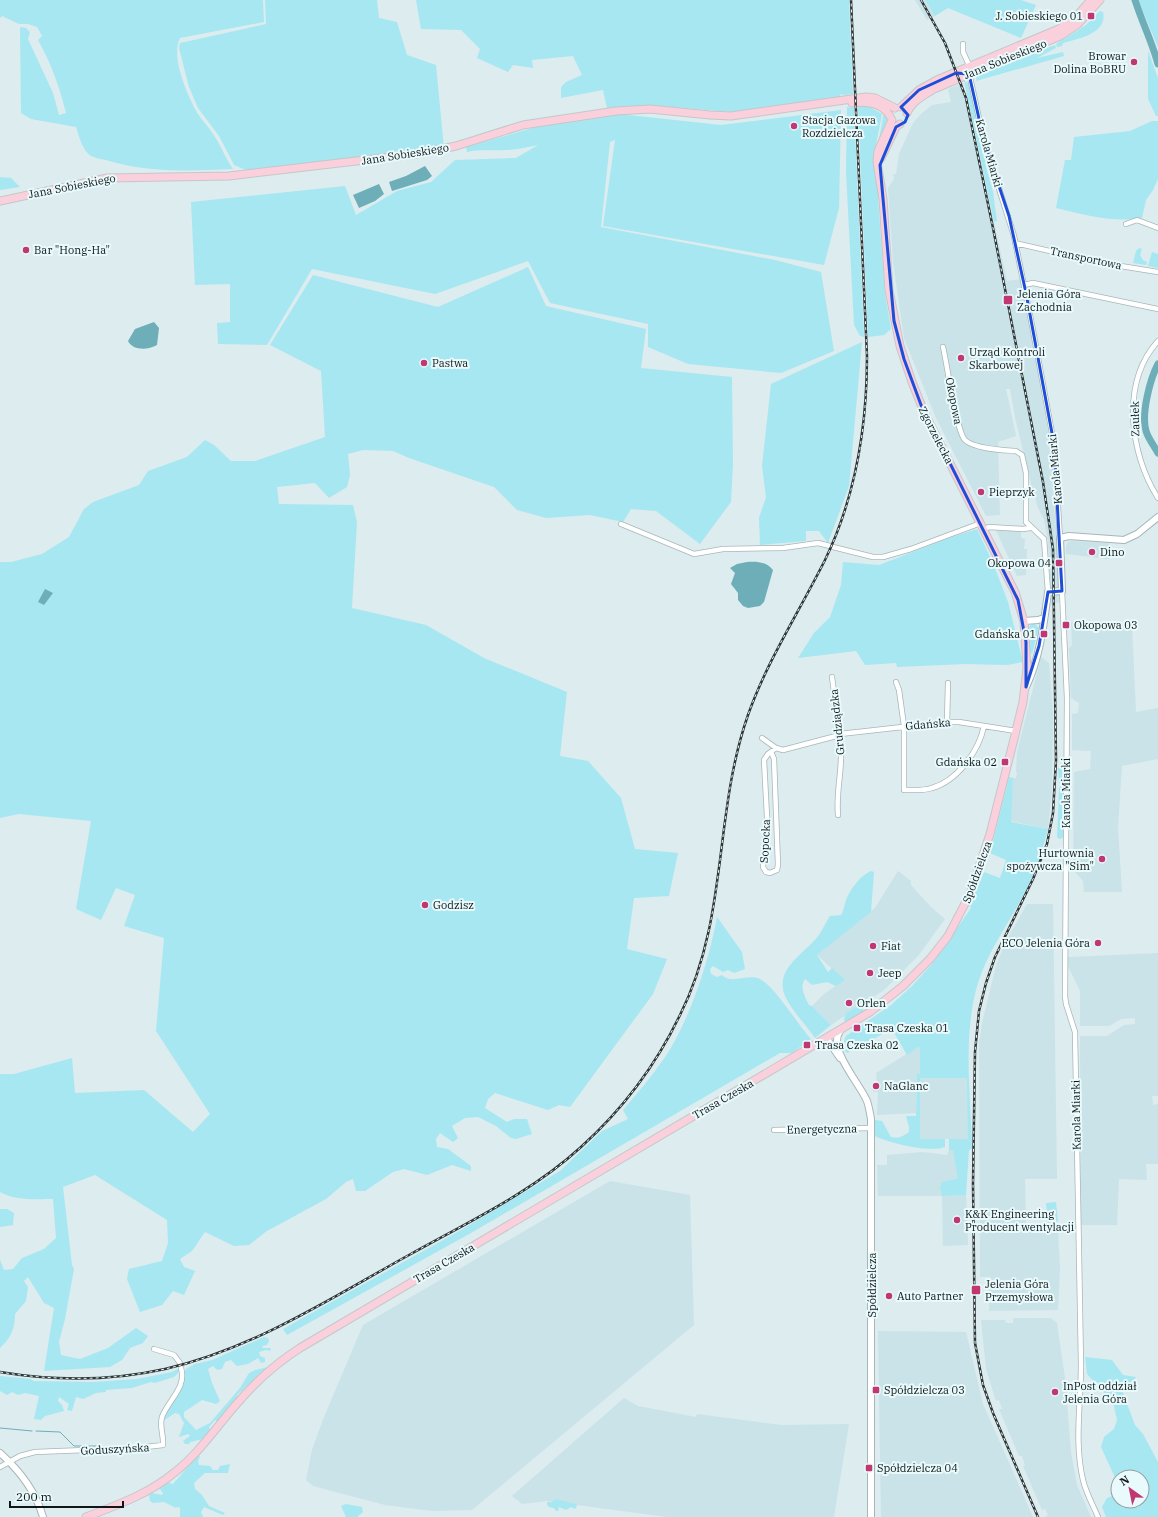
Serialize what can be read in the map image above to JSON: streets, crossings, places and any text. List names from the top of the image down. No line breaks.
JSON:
{"streets":{"main road":["Jana Sobieskiego","Zgorzelecka","Spółdzielcza","Trasa Czeska"],"street":["Karola Miarki","Transportowa","Okopowa","Zaułek","Grudziądzka","Gdańska","Sopocka","Energetyczna","Goduszyńska"]},"crossings":[["Jana Sobieskiego","Karola Miarki"],["Jana Sobieskiego","Zgorzelecka"],["Karola Miarki","Transportowa"],["Zgorzelecka","Spółdzielcza"],["Grudziądzka","Gdańska"],["Gdańska","Spółdzielcza"],["Spółdzielcza","Trasa Czeska"],["Spółdzielcza","Energetyczna"]],"places":{"transit":["J. Sobieskiego 01","Jelenia Góra Zachodnia","Okopowa 04","Okopowa 03","Gdańska 01","Gdańska 02","Trasa Czeska 01","Trasa Czeska 02","Jelenia Góra Przemysłowa","Spółdzielcza 03","Spółdzielcza 04"],"other":["Browar Dolina BoBRU","Stacja Gazowa Rozdzielcza","Bar \"Hong-Ha\"","Urząd Kontroli Skarbowej","Pastwa","Pieprzyk","Dino","Hurtownia spożywcza \"Sim\"","Godzisz","ECO Jelenia Góra","Fiat","Jeep","Orlen","NaGlanc","K&K Engineering Producent wentylacji","Auto Partner","InPost oddział Jelenia Góra"]},"scale_bar":"200 m","north":"top left"}
